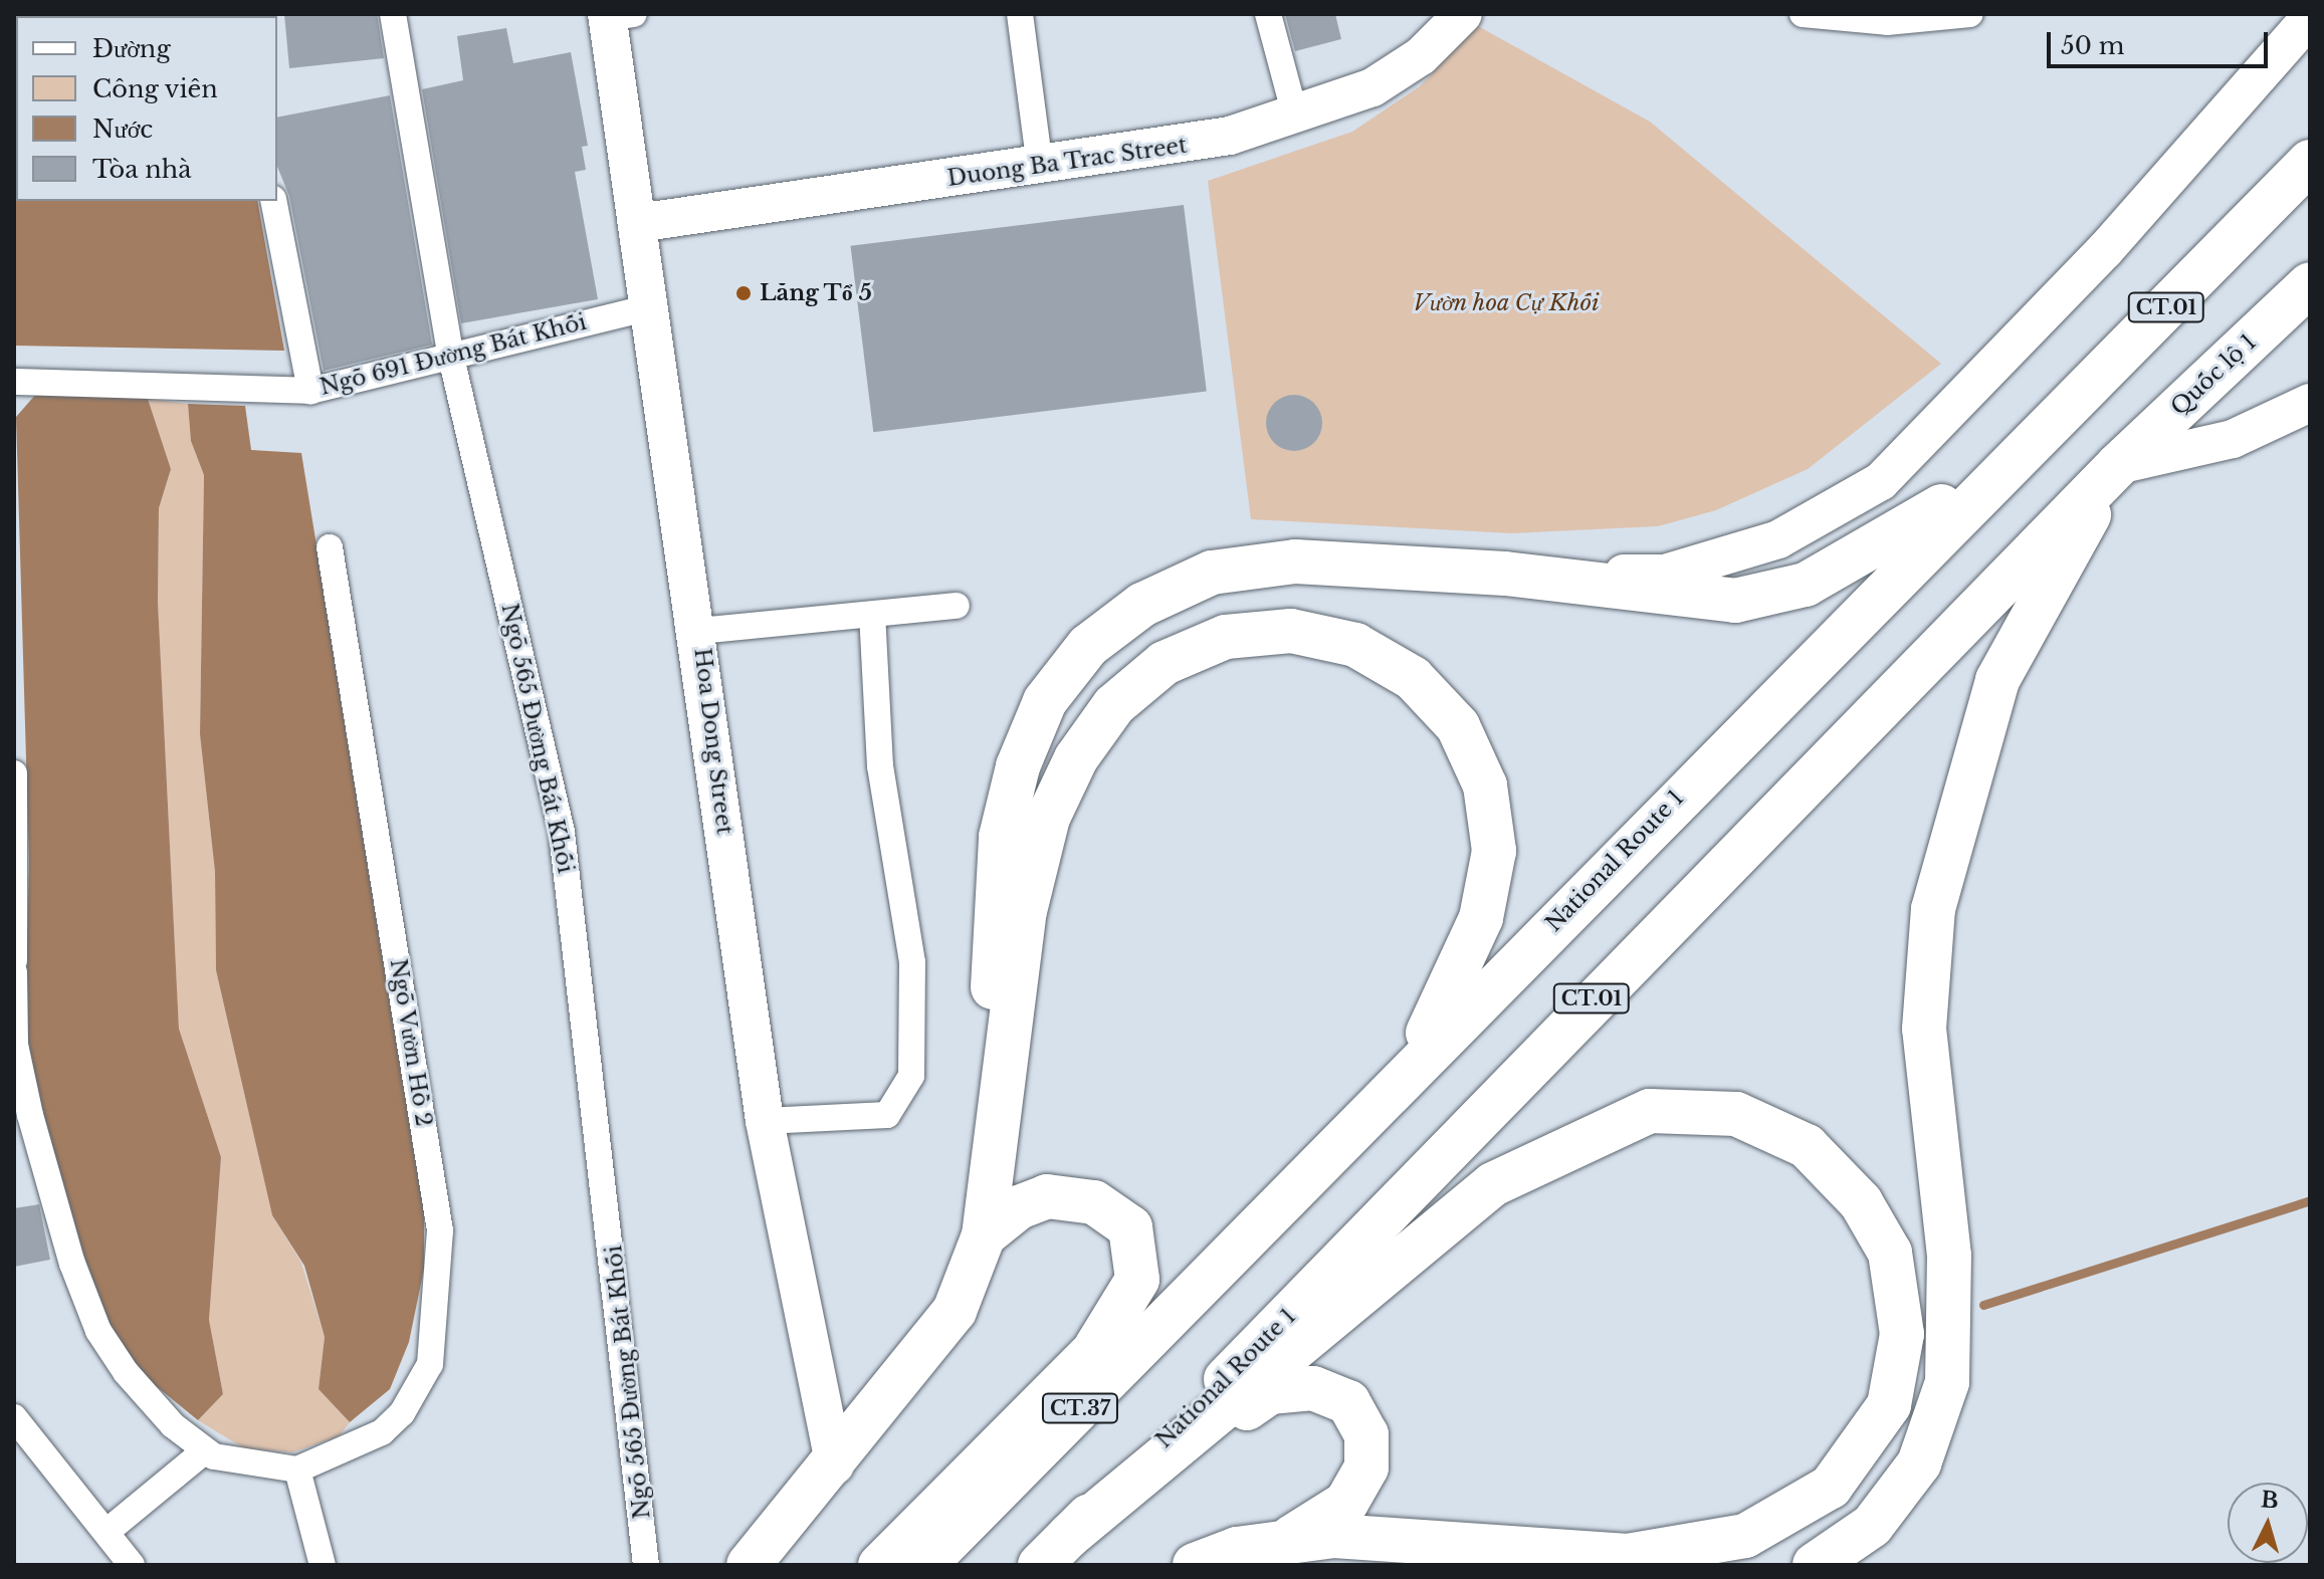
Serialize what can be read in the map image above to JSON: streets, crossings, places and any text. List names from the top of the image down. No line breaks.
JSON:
{"streets":{"highway":["CT.01","Quốc lộ 1","National Route 1","CT.37"],"street":["Duong Ba Trac Street","Ngõ 691 Đường Bát Khối","Ngõ 565 Đường Bát Khối","Hoa Dong Street","Ngõ Vườn Hồ 2"]},"crossings":[["Duong Ba Trac Street","Hoa Dong Street"],["Ngõ 691 Đường Bát Khối","Ngõ 565 Đường Bát Khối"],["Ngõ 691 Đường Bát Khối","Hoa Dong Street"],["Quốc lộ 1","National Route 1"]],"parks":["Vườn hoa Cự Khối"],"places":["Lăng Tổ 5"],"legend":["Đường","Công viên","Nước","Tòa nhà"],"scale_bar":"50 m","north":"top"}
